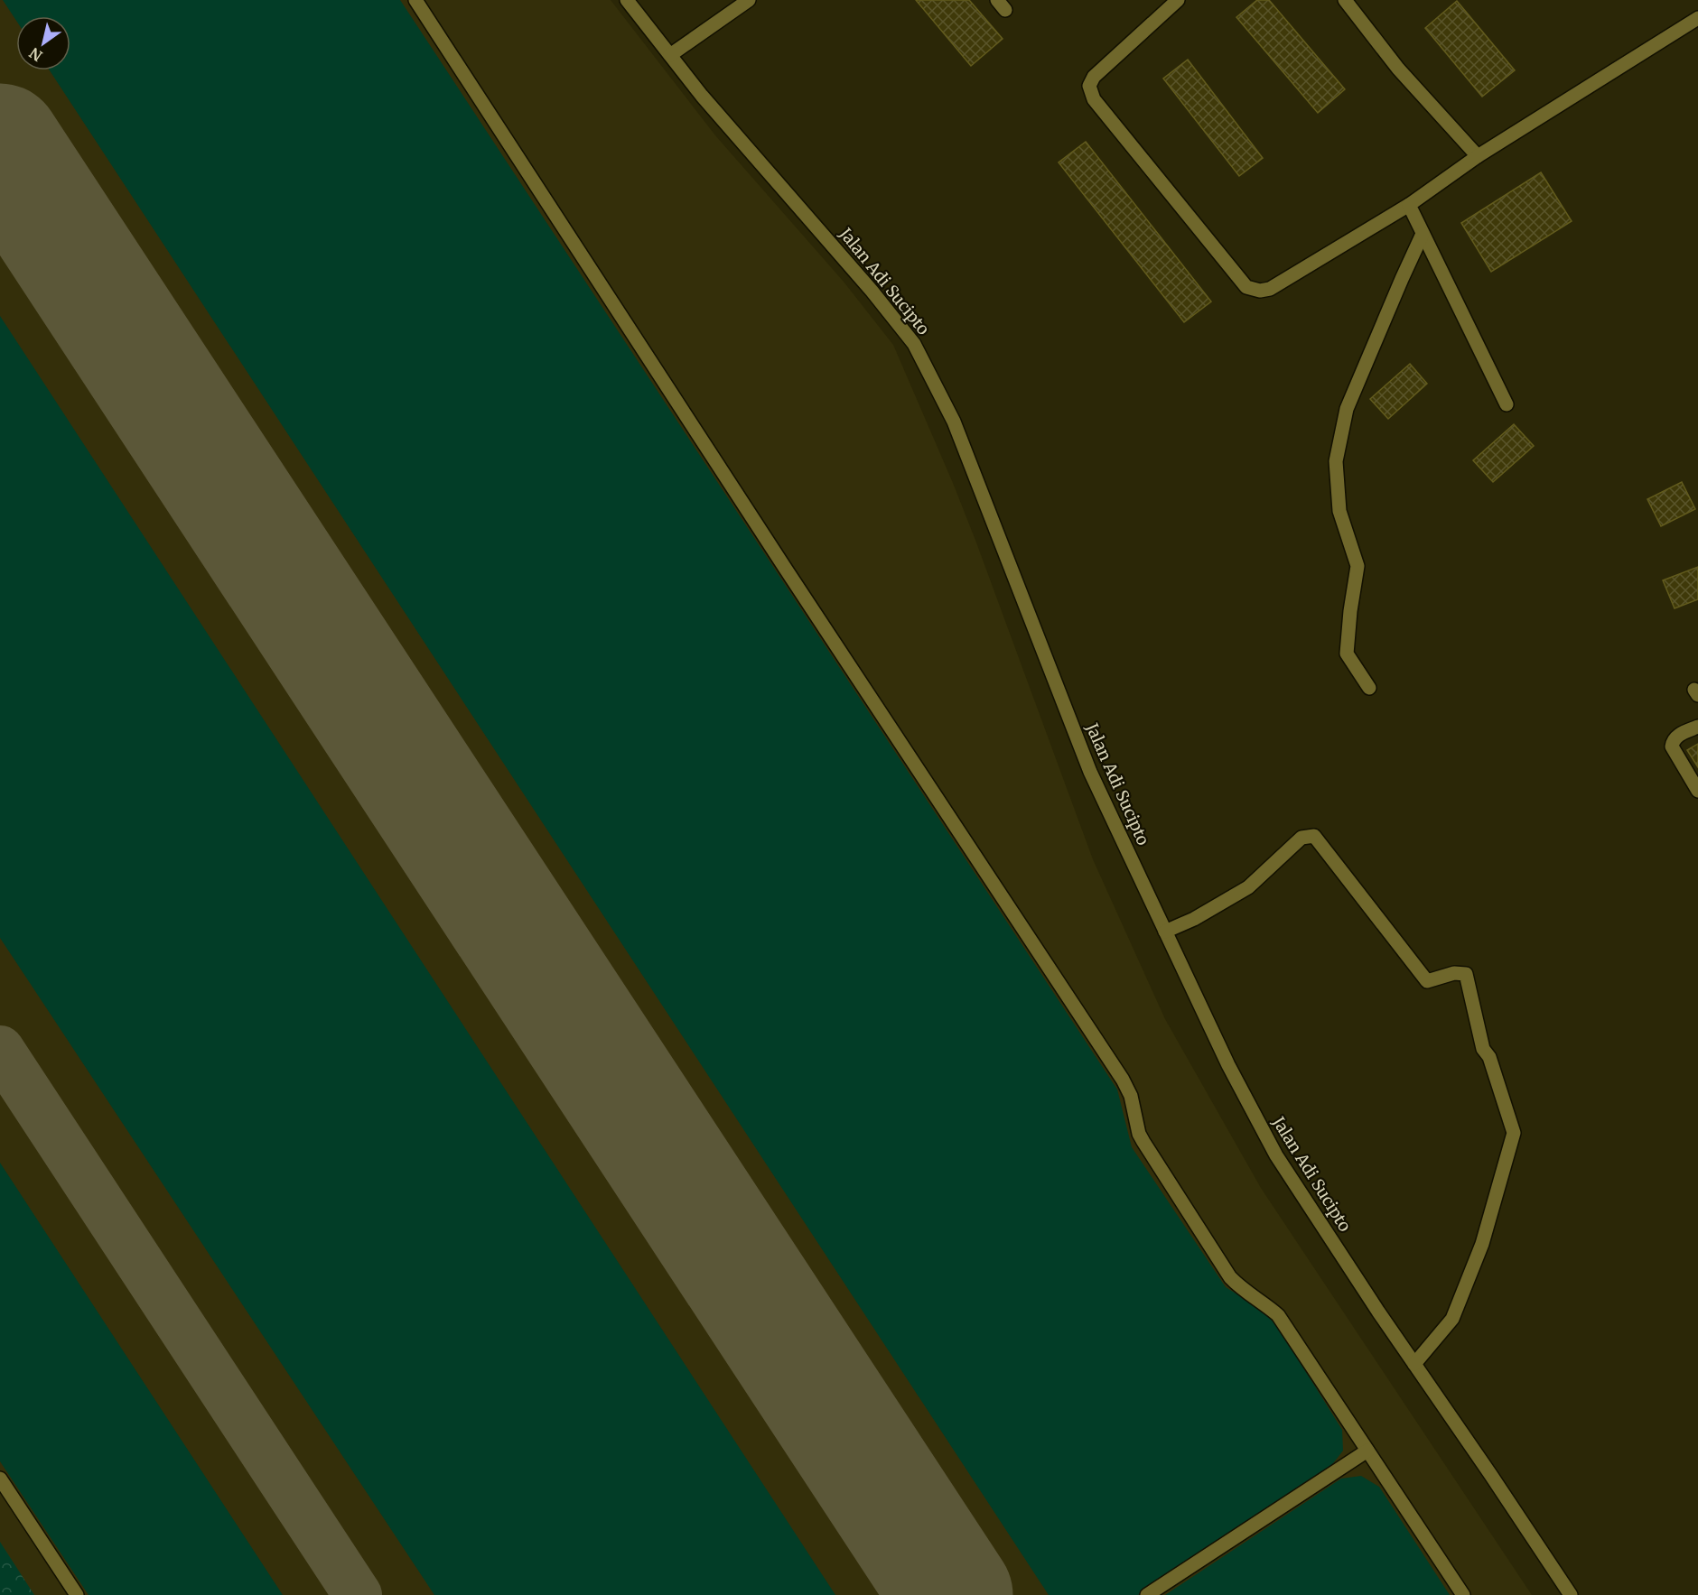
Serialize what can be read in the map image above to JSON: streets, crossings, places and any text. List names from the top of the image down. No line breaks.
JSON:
{"streets":{"street":["Jalan Adi Sucipto"]},"north":"bottom left"}
